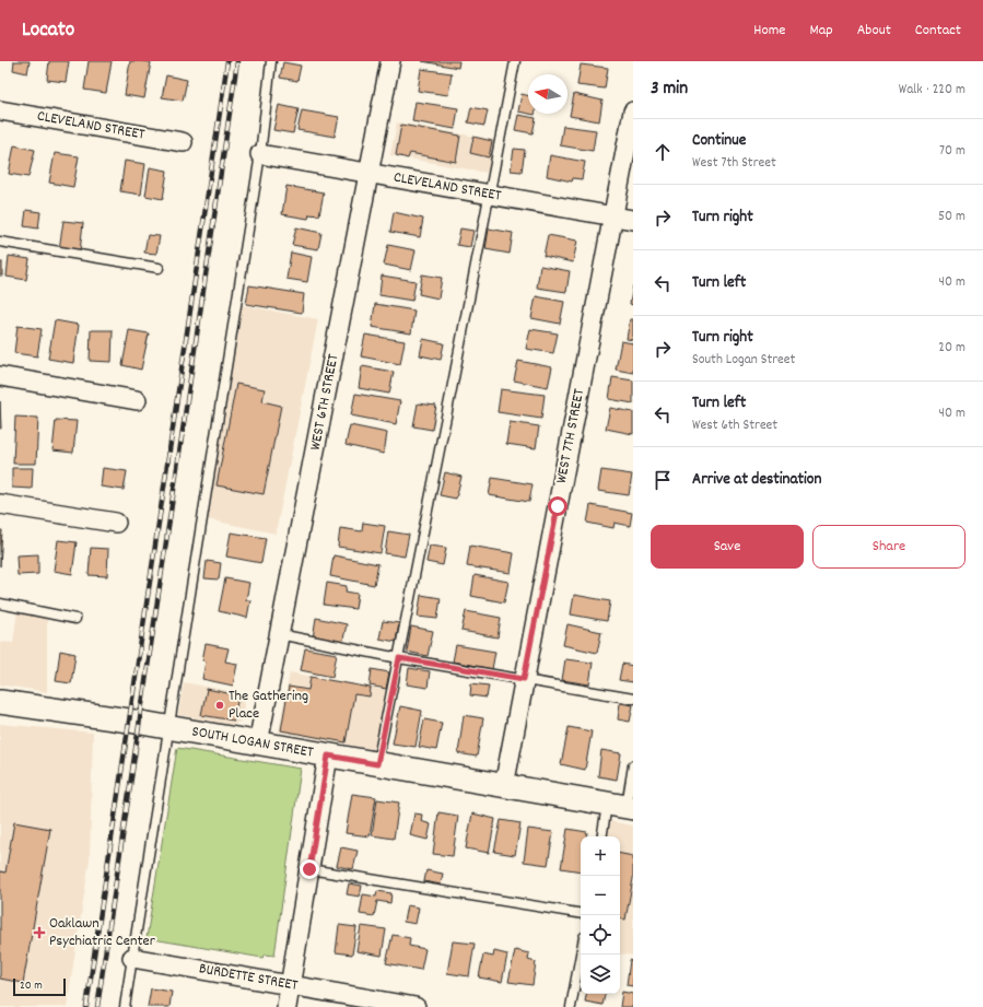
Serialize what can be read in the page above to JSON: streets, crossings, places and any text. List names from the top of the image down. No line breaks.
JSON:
{"streets":{"street":["CLEVELAND STREET","WEST 6TH STREET","WEST 7TH STREET","SOUTH LOGAN STREET","BURDETTE STREET"]},"crossings":[["CLEVELAND STREET","WEST 6TH STREET"],["CLEVELAND STREET","WEST 7TH STREET"],["WEST 6TH STREET","SOUTH LOGAN STREET"],["WEST 7TH STREET","SOUTH LOGAN STREET"]],"places":{"other":["The Gathering Place"],"health":["Oaklawn Psychiatric Center"]},"scale_bar":"20 m","north":"left","page":{"header":"Locato","nav":["Home","Map","About","Contact"],"heading":["3 min","Walk · 220 m"],"list":[["Continue","West 7th Street","70 m"],["Turn right","50 m"],["Turn left","40 m"],["Turn right","South Logan Street","20 m"],["Turn left","West 6th Street","40 m"],"Arrive at destination"],"buttons":["Save","Share"],"map_buttons":["+","−"],"scale":"20 m"}}
